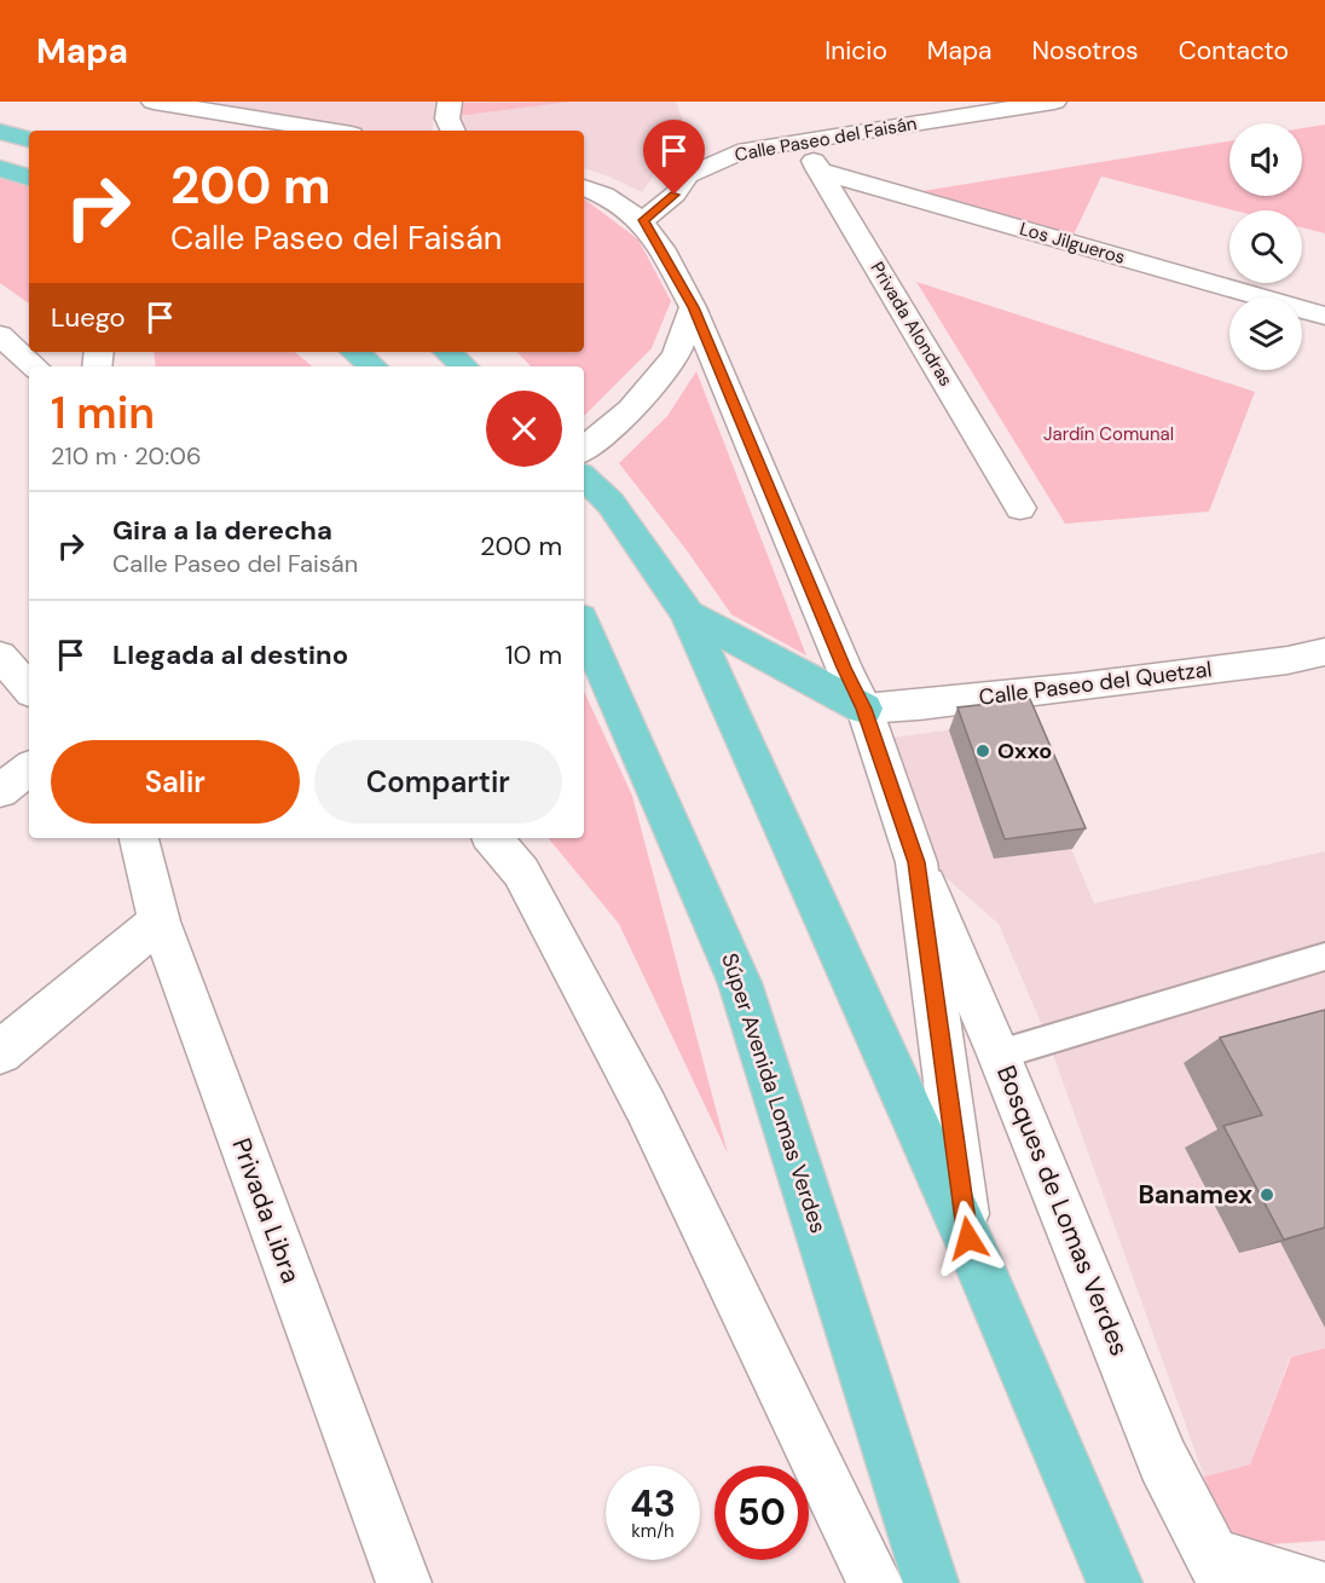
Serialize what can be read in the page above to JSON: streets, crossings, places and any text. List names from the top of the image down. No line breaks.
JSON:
{"streets":{"main road":["Súper Avenida Lomas Verdes"],"street":["Calle Paseo del Faisán","Los Jilgueros","Privada Alondras","Calle Paseo del Quetzal","Privada Libra","Bosques de Lomas Verdes"]},"crossings":[["Calle Paseo del Faisán","Privada Alondras"],["Los Jilgueros","Privada Alondras"]],"parks":["Jardín Comunal"],"places":["Oxxo","Banamex"],"page":{"header":"Mapa","nav":["Inicio","Mapa","Nosotros","Contacto"],"turn":["200 m","Calle Paseo del Faisán"],"then":"Luego","heading":["1 min","210 m · 20:06"],"list":[{"name":"Gira a la derecha","note":"Calle Paseo del Faisán","value":"200 m"},{"name":"Llegada al destino","value":"10 m"}],"buttons":["Salir","Compartir"],"speed":"43 km/h","limit":"50"}}
